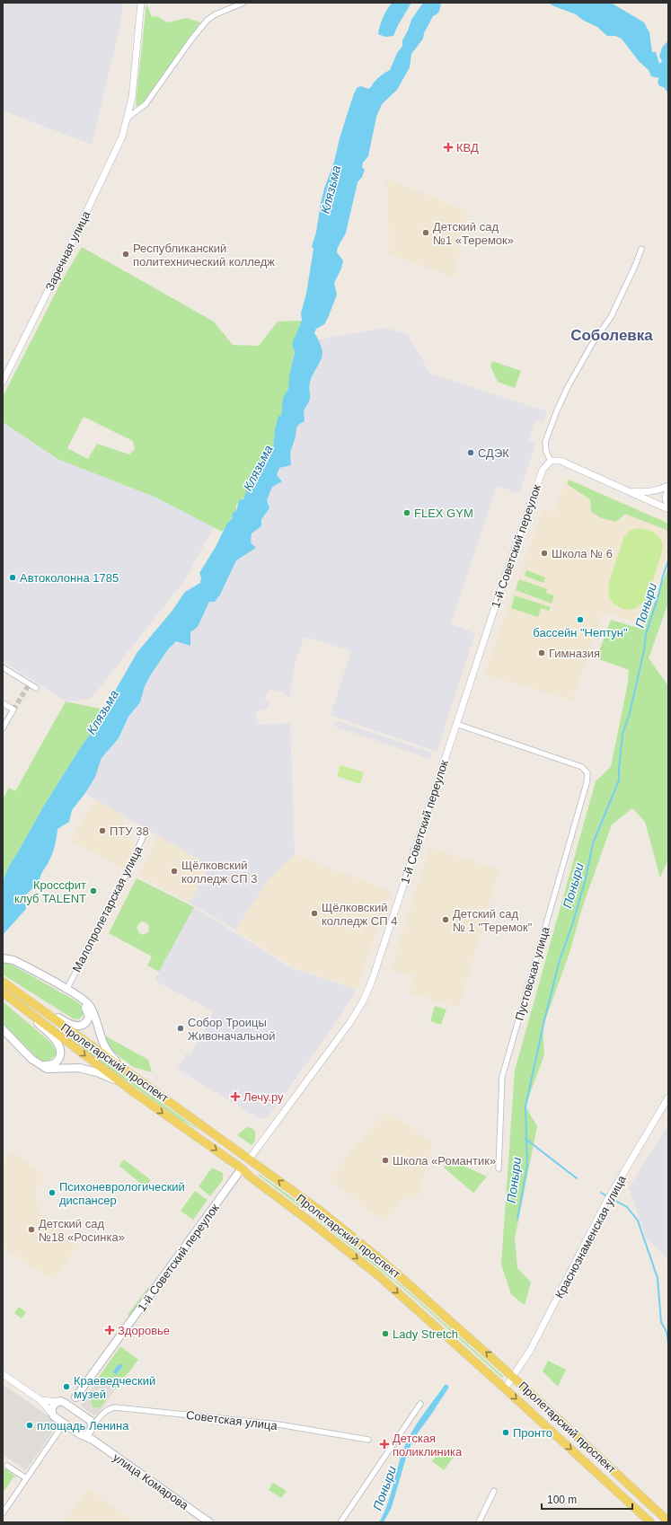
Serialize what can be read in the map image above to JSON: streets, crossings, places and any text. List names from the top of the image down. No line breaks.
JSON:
{"streets":{"main road":["1-й Советский переулок","Пролетарский проспект","улица Комарова"],"street":["Заречная улица","Малопролетарская улица","Пустовская улица","Краснознаменская улица","Советская улица"]},"crossings":[["1-й Советский переулок","Пустовская улица"],["1-й Советский переулок","Пролетарский проспект"],["Пролетарский проспект","Краснознаменская улица"]],"districts":["Соболевка"],"water":["Клязьма","Поныри"],"places":{"health":["КВД","Лечу.ру","Здоровье","Детская поликлиника"],"other":["Детский сад №1 «Теремок»","Республиканский политехнический колледж","СДЭК","FLEX GYM","Школа № 6","Автоколонна 1785","бассейн \"Нептун\"","Гимназия","ПТУ 38","Щёлковский колледж СП 3","Кроссфит клуб TALENT","Щёлковский колледж СП 4","Детский сад № 1 \"Теремок\"","Собор Троицы Живоначальной","Школа «Романтик»","Психоневрологический диспансер","Детский сад №18 «Росинка»","Lady Stretch","Краеведческий музей","площадь Ленина","Пронто"]},"scale_bar":"100 m"}
